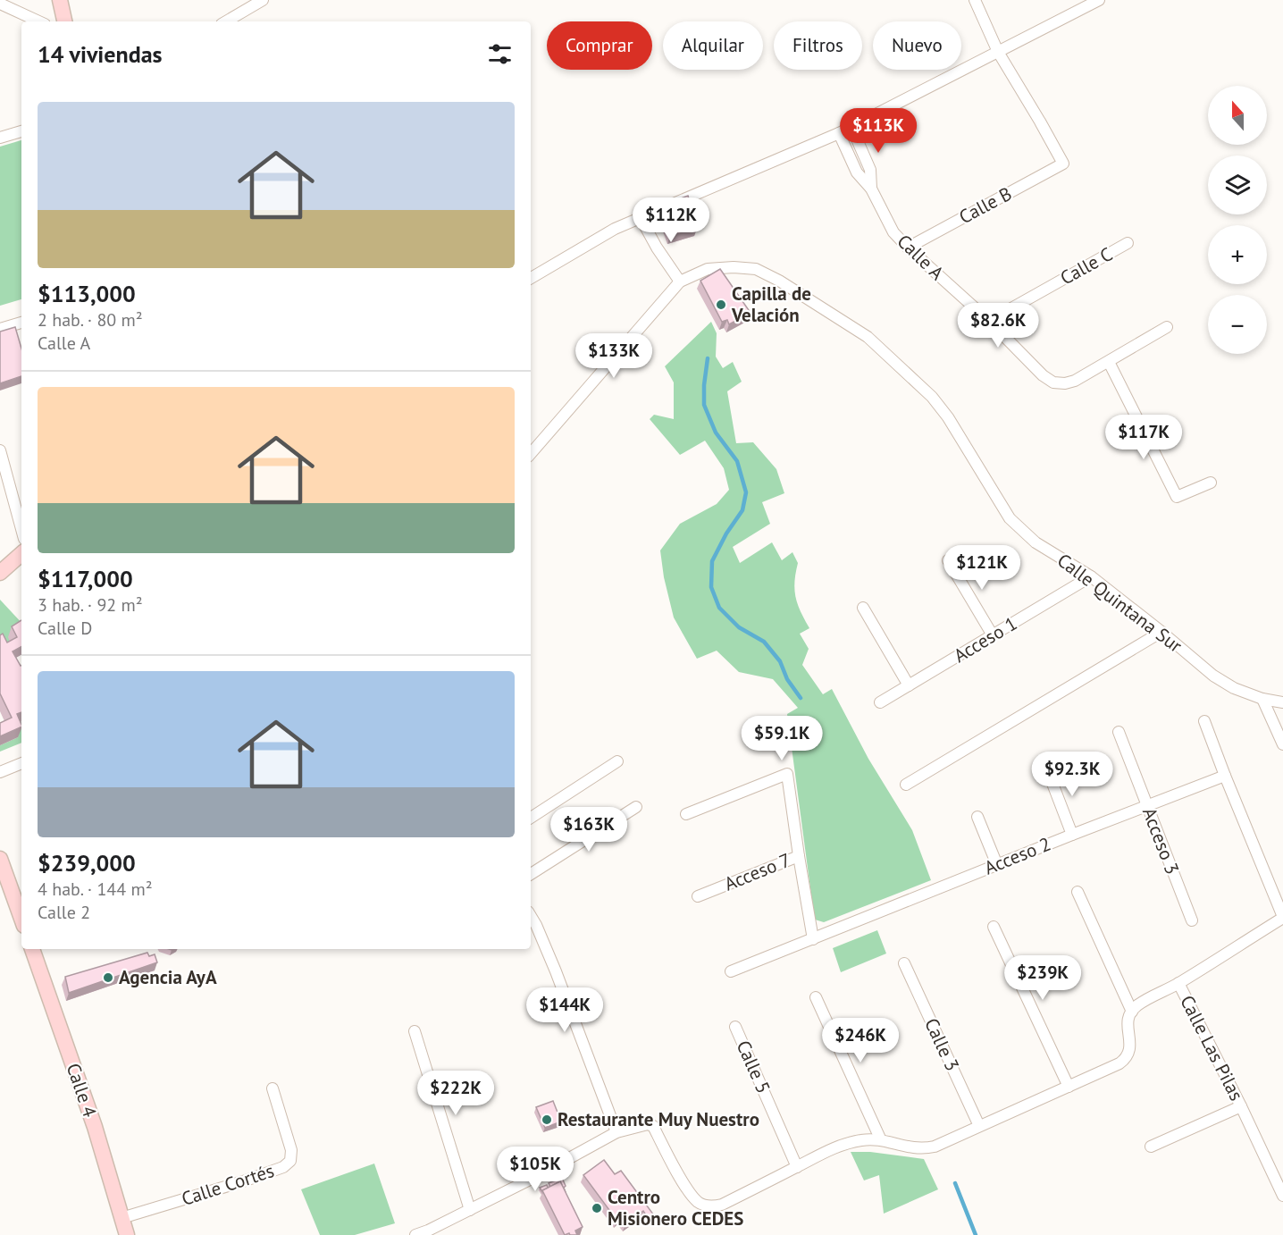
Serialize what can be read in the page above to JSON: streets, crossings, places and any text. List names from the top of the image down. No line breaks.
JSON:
{"streets":{"main road":["Calle 4"],"street":["Calle B","Calle A","Calle C","Calle Quintana Sur","Acceso 1","Acceso 3","Acceso 2","Acceso 7","Calle 3","Calle Las Pilas","Calle 5","Calle Cortés"]},"crossings":[["Calle B","Calle A"],["Calle A","Calle C"],["Calle Quintana Sur","Acceso 1"],["Acceso 3","Acceso 2"],["Acceso 2","Acceso 7"],["Calle 4","Calle Cortés"]],"places":["Capilla de Velación","Agencia AyA","Restaurante Muy Nuestro","Centro Misionero CEDES"],"north":"top","page":{"chip":["Comprar","Alquilar","Filtros","Nuevo"],"heading":"14 viviendas","map_buttons":["+","−"],"list":[{"name":"$113,000","note":"2 hab. · 80 m² · Calle A"},{"name":"$117,000","note":"3 hab. · 92 m² · Calle D"},{"name":"$239,000","note":"4 hab. · 144 m² · Calle 2"}],"price":["$113K","$112K","$82.6K","$133K","$117K","$121K","$59.1K","$92.3K","$163K","$239K","$144K","$246K","$222K","$105K"]}}
